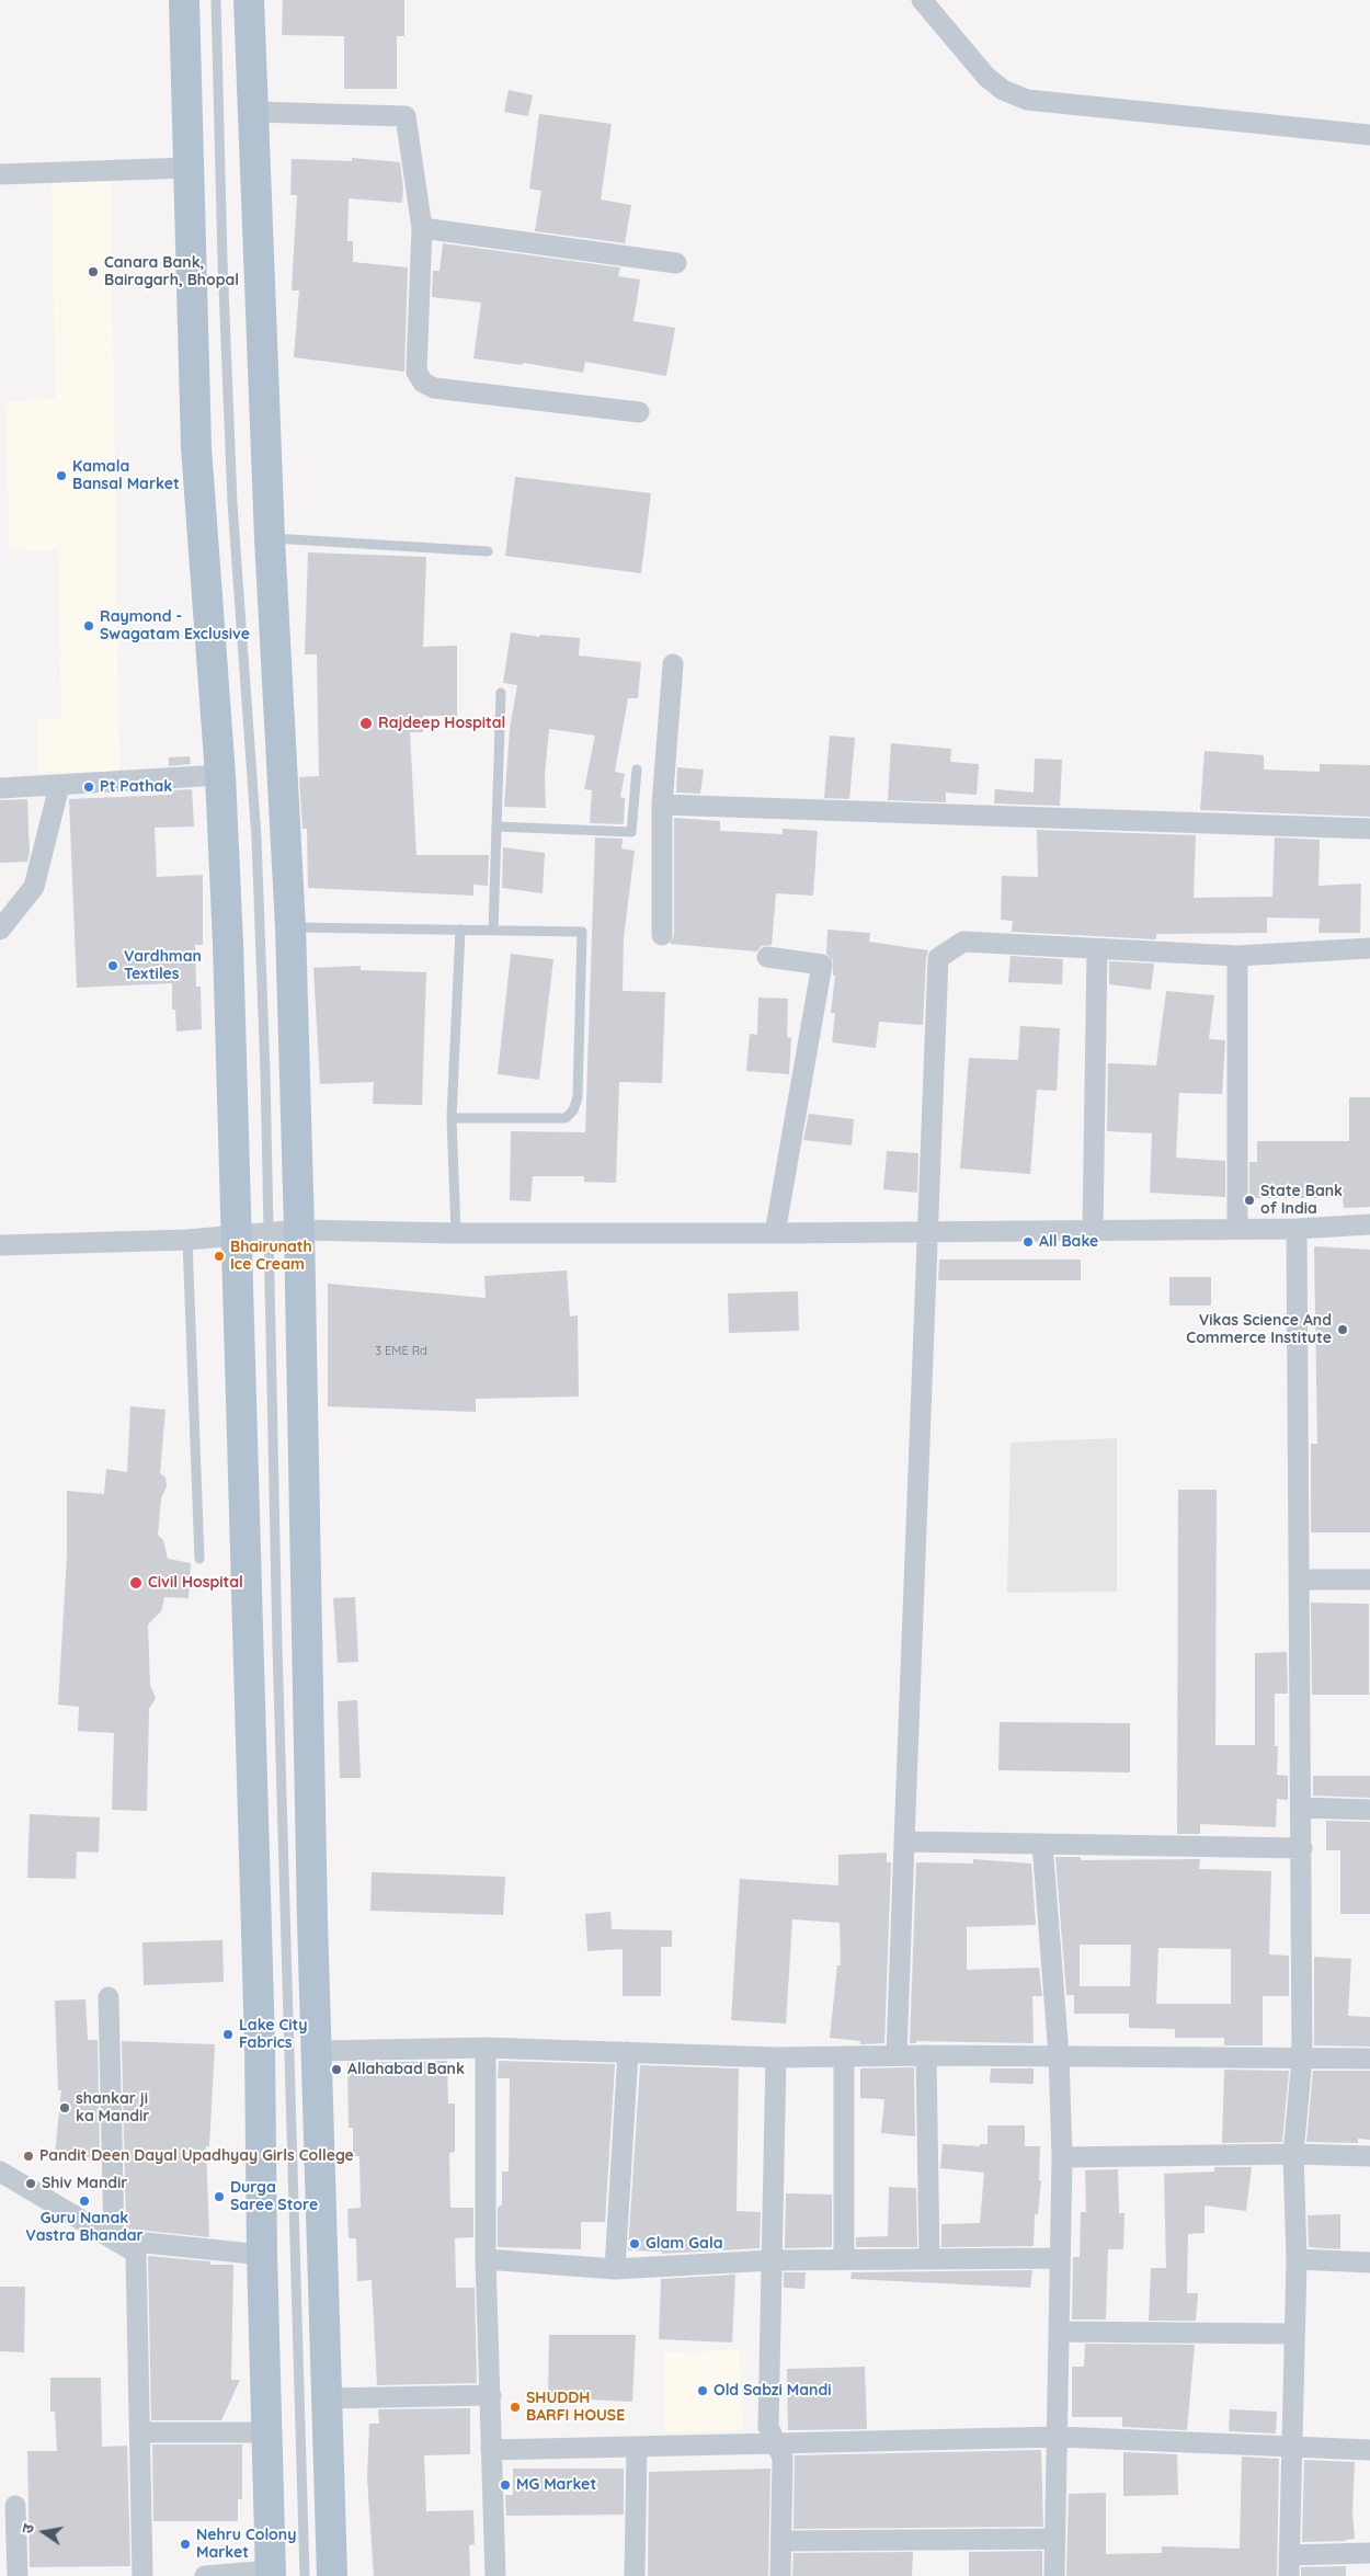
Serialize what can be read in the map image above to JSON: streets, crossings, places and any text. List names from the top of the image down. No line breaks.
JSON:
{"places":["Canara Bank, Bairagarh, Bhopal","Kamala Bansal Market","Raymond - Swagatam Exclusive","Rajdeep Hospital","Pt Pathak","Vardhman Textiles","State Bank of India","All Bake","Bhairunath Ice Cream","Vikas Science And Commerce Institute","Civil Hospital","Lake City Fabrics","Allahabad Bank","shankar ji ka Mandir","Pandit Deen Dayal Upadhyay Girls College","Shiv Mandir","Durga Saree Store","Guru Nanak Vastra Bhandar","Glam Gala","Old Sabzi Mandi","SHUDDH BARFI HOUSE","MG Market","Nehru Colony Market"],"house_numbers":["3 EME Rd"],"north":"left"}
